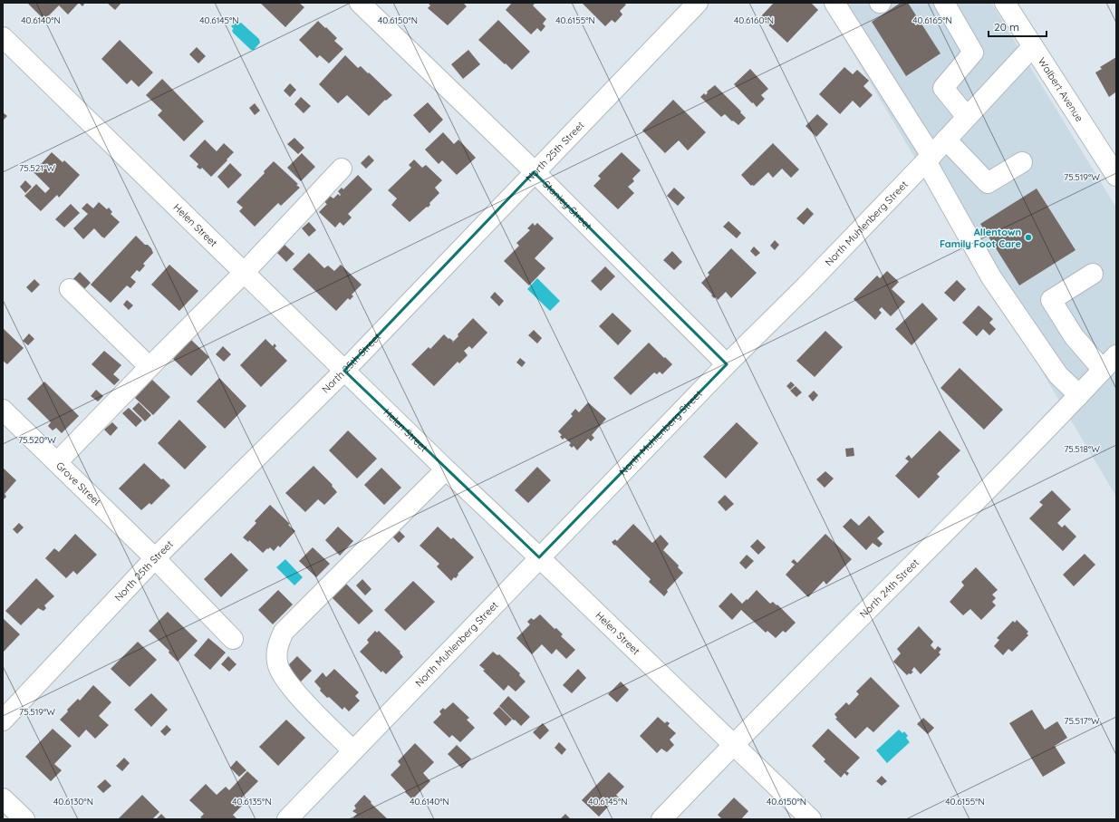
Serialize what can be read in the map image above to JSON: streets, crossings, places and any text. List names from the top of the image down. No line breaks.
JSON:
{"streets":{"street":["Walbert Avenue","North 25th Street","Stanley Street","North Muhlenberg Street","Helen Street","Grove Street","North 24th Street"]},"crossings":[["Walbert Avenue","North Muhlenberg Street"],["North 25th Street","Stanley Street"],["North 25th Street","Helen Street"],["North 25th Street","Grove Street"],["Stanley Street","North Muhlenberg Street"],["North Muhlenberg Street","Helen Street"],["Helen Street","North 24th Street"]],"places":["Allentown Family Foot Care"],"scale_bar":"20 m","coordinates":["40.6140°N","40.6145°N","40.6150°N","40.6155°N","40.6160°N","40.6165°N","75.521°W","75.519°W","75.520°W","75.518°W","75.517°W","40.6130°N","40.6135°N"]}
